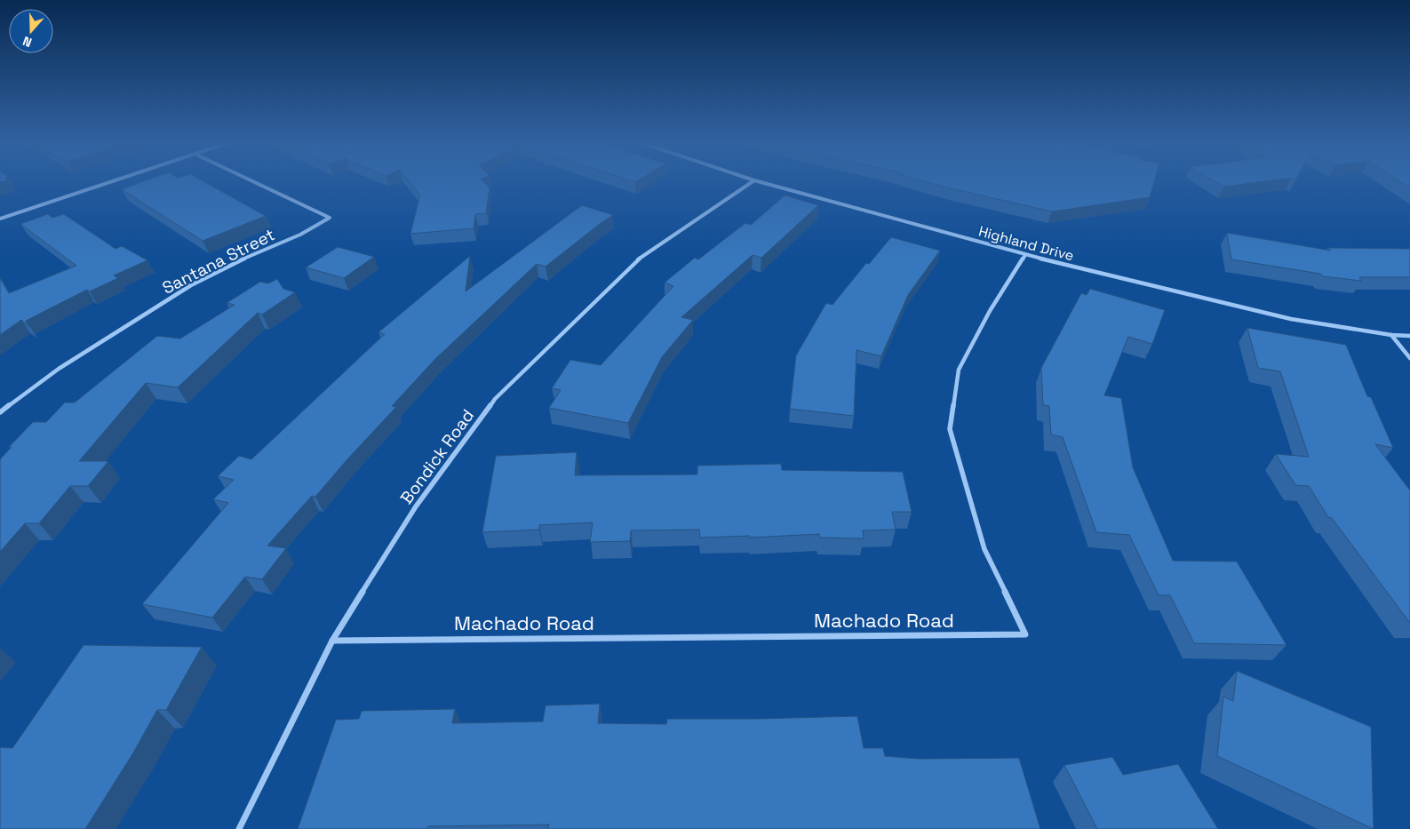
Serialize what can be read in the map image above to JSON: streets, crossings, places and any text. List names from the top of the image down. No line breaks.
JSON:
{"streets":{"street":["Highland Drive","Santana Street","Bondick Road","Machado Road"]},"crossings":[["Highland Drive","Machado Road"],["Bondick Road","Machado Road"]],"north":"bottom"}
